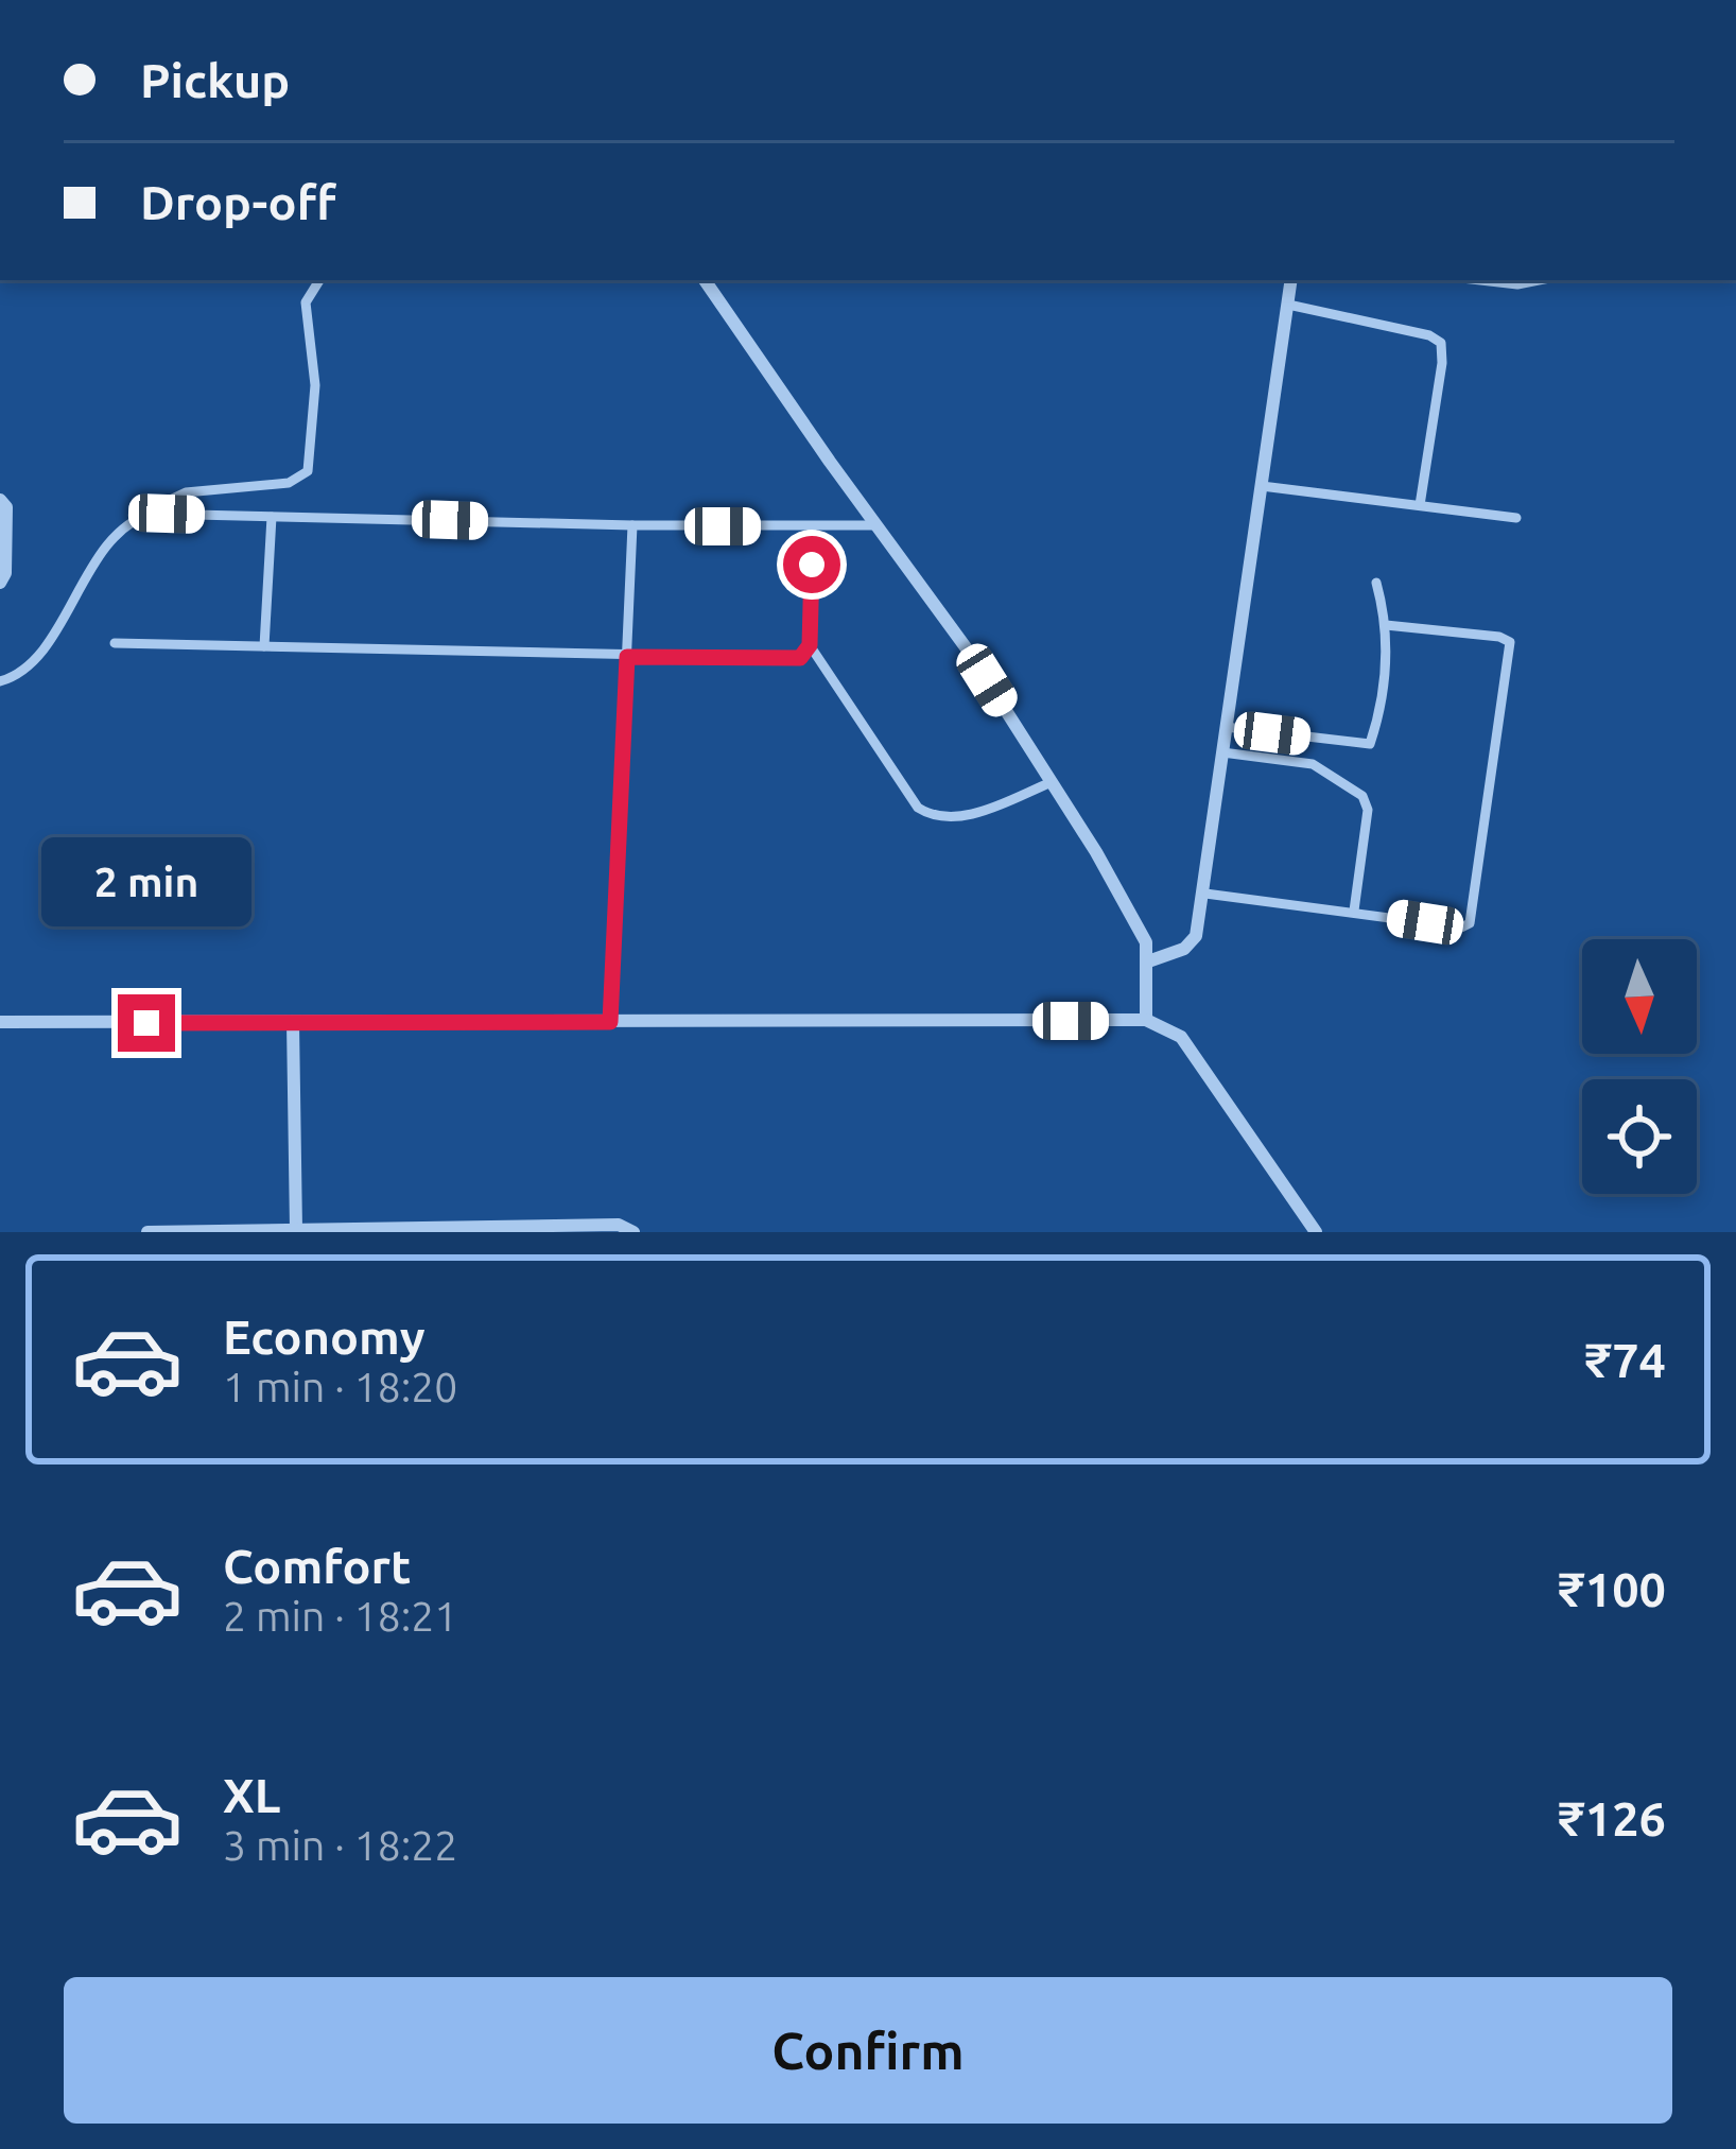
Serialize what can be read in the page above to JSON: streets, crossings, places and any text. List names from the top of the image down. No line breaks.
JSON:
{"north":"bottom","page":{"banner":["Pickup","Drop-off"],"bubble":"2 min","list":[{"name":"Economy","note":"1 min · 18:20","value":"₹74"},{"name":"Comfort","note":"2 min · 18:21","value":"₹100"},{"name":"XL","note":"3 min · 18:22","value":"₹126"}],"buttons":"Confirm"}}
